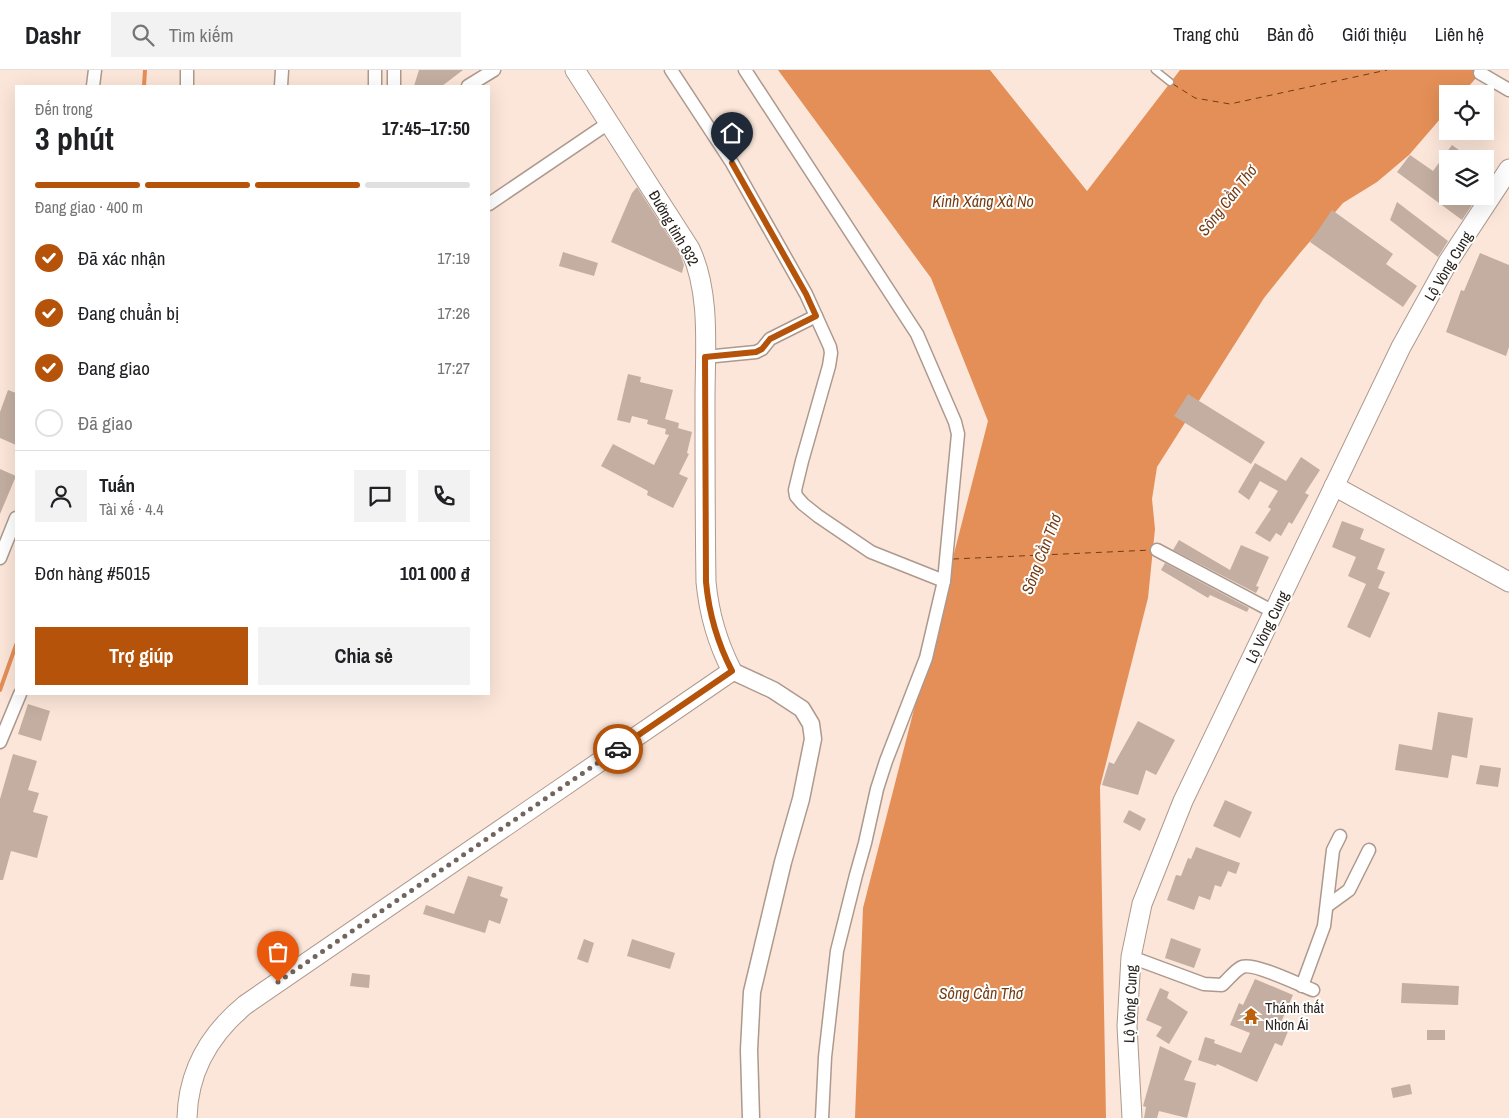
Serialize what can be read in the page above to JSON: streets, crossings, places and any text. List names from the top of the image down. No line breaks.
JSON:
{"streets":{"main road":["Đường tỉnh 932","Lộ Vòng Cung"]},"water":["Sông Cần Thơ","Kinh Xáng Xà No"],"places":{"temple":["Thánh thất Nhơn Ái"]},"page":{"header":"Dashr","search":"Tìm kiếm","nav":["Trang chủ","Bản đồ","Giới thiệu","Liên hệ"],"heading":["3 phút","Đến trong","17:45–17:50"],"panel":["Tuấn","Tài xế · 4.4","Đơn hàng #5015","101 000 ₫"],"bar":"Đang giao · 400 m","list":[["Đã xác nhận","17:19"],["Đang chuẩn bị","17:26"],["Đang giao","17:27"],"Đã giao"],"buttons":["Trợ giúp","Chia sẻ"]}}
